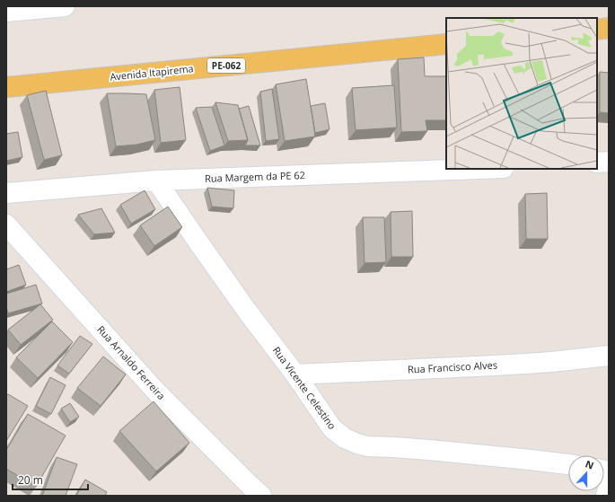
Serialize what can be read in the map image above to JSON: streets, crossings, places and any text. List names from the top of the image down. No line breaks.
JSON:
{"streets":{"main road":["PE-062","Avenida Itapirema"],"street":["Rua Margem da PE 62","Rua Arnaldo Ferreira","Rua Francisco Alves","Rua Vicente Celestino"]},"crossings":[["Rua Margem da PE 62","Rua Vicente Celestino"],["Rua Francisco Alves","Rua Vicente Celestino"]],"scale_bar":"20 m","north":"top"}
